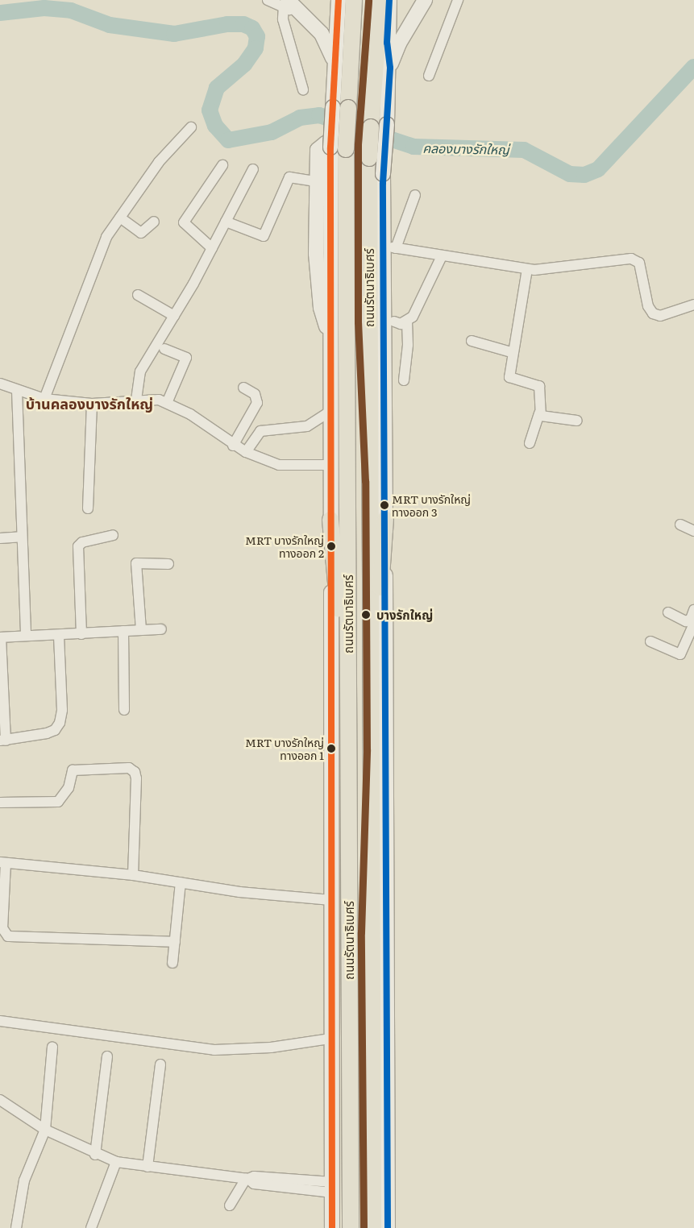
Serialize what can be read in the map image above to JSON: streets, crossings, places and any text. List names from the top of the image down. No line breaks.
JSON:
{"streets":{"main road":["ถนนรัตนาธิเบศร์"]},"districts":["บ้านคลองบางรักใหญ่"],"water":["คลองบางรักใหญ่"],"places":["MRT บางรักใหญ่ ทางออก 3","MRT บางรักใหญ่ ทางออก 2","บางรักใหญ่","MRT บางรักใหญ่ ทางออก 1"]}
